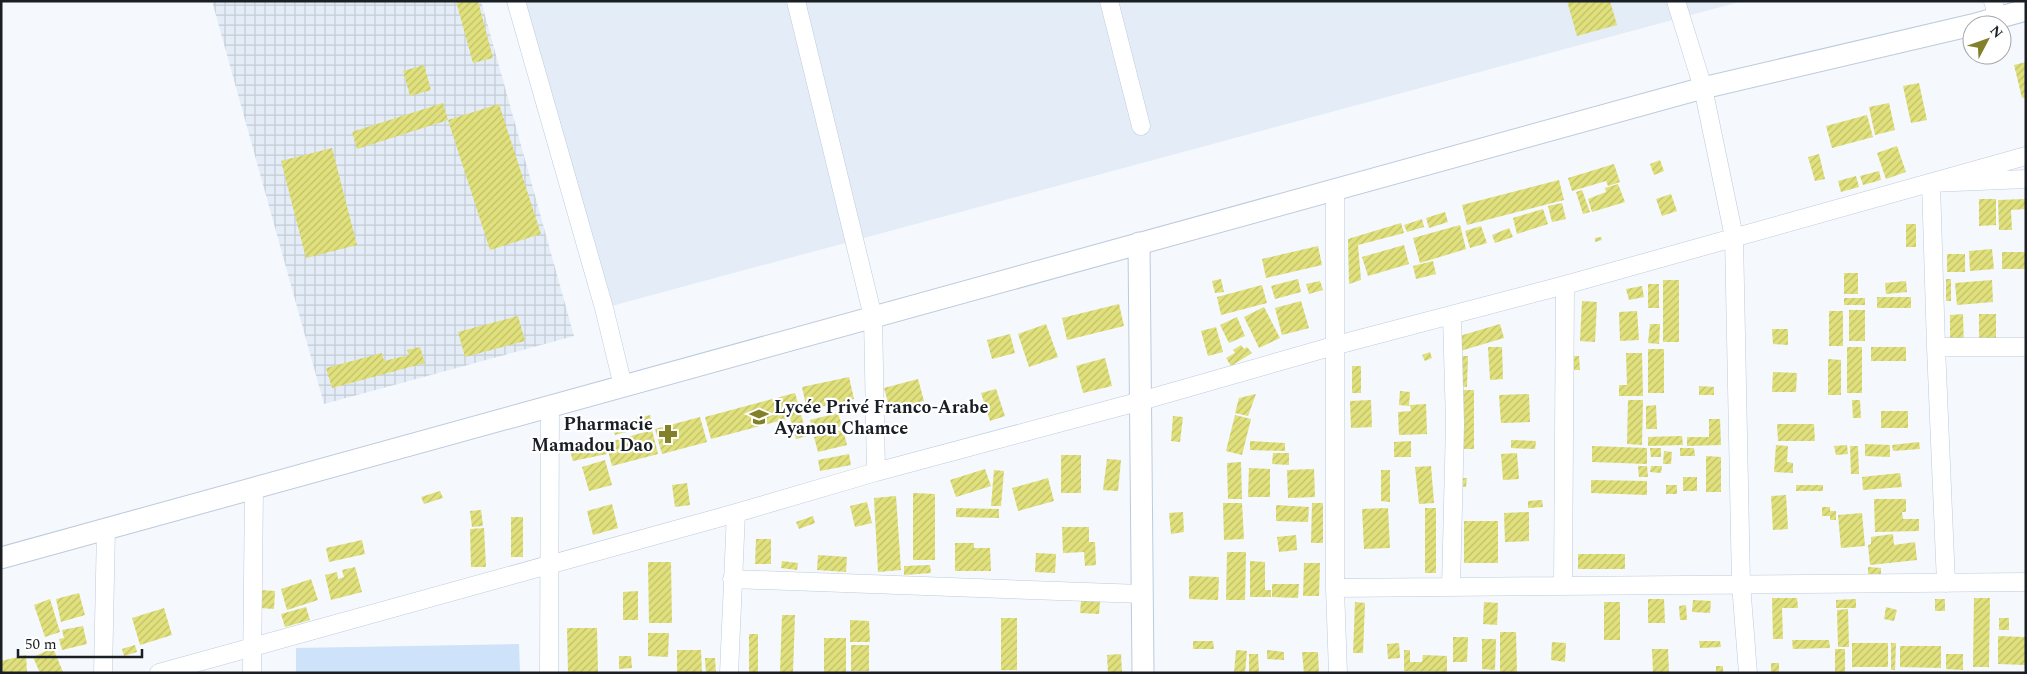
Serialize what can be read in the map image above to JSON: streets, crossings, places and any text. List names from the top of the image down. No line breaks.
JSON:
{"places":{"school or university":["Lycée Privé Franco-Arabe Ayanou Chamce"],"pharmacy":["Pharmacie Mamadou Dao"]},"scale_bar":"50 m","north":"top right"}
